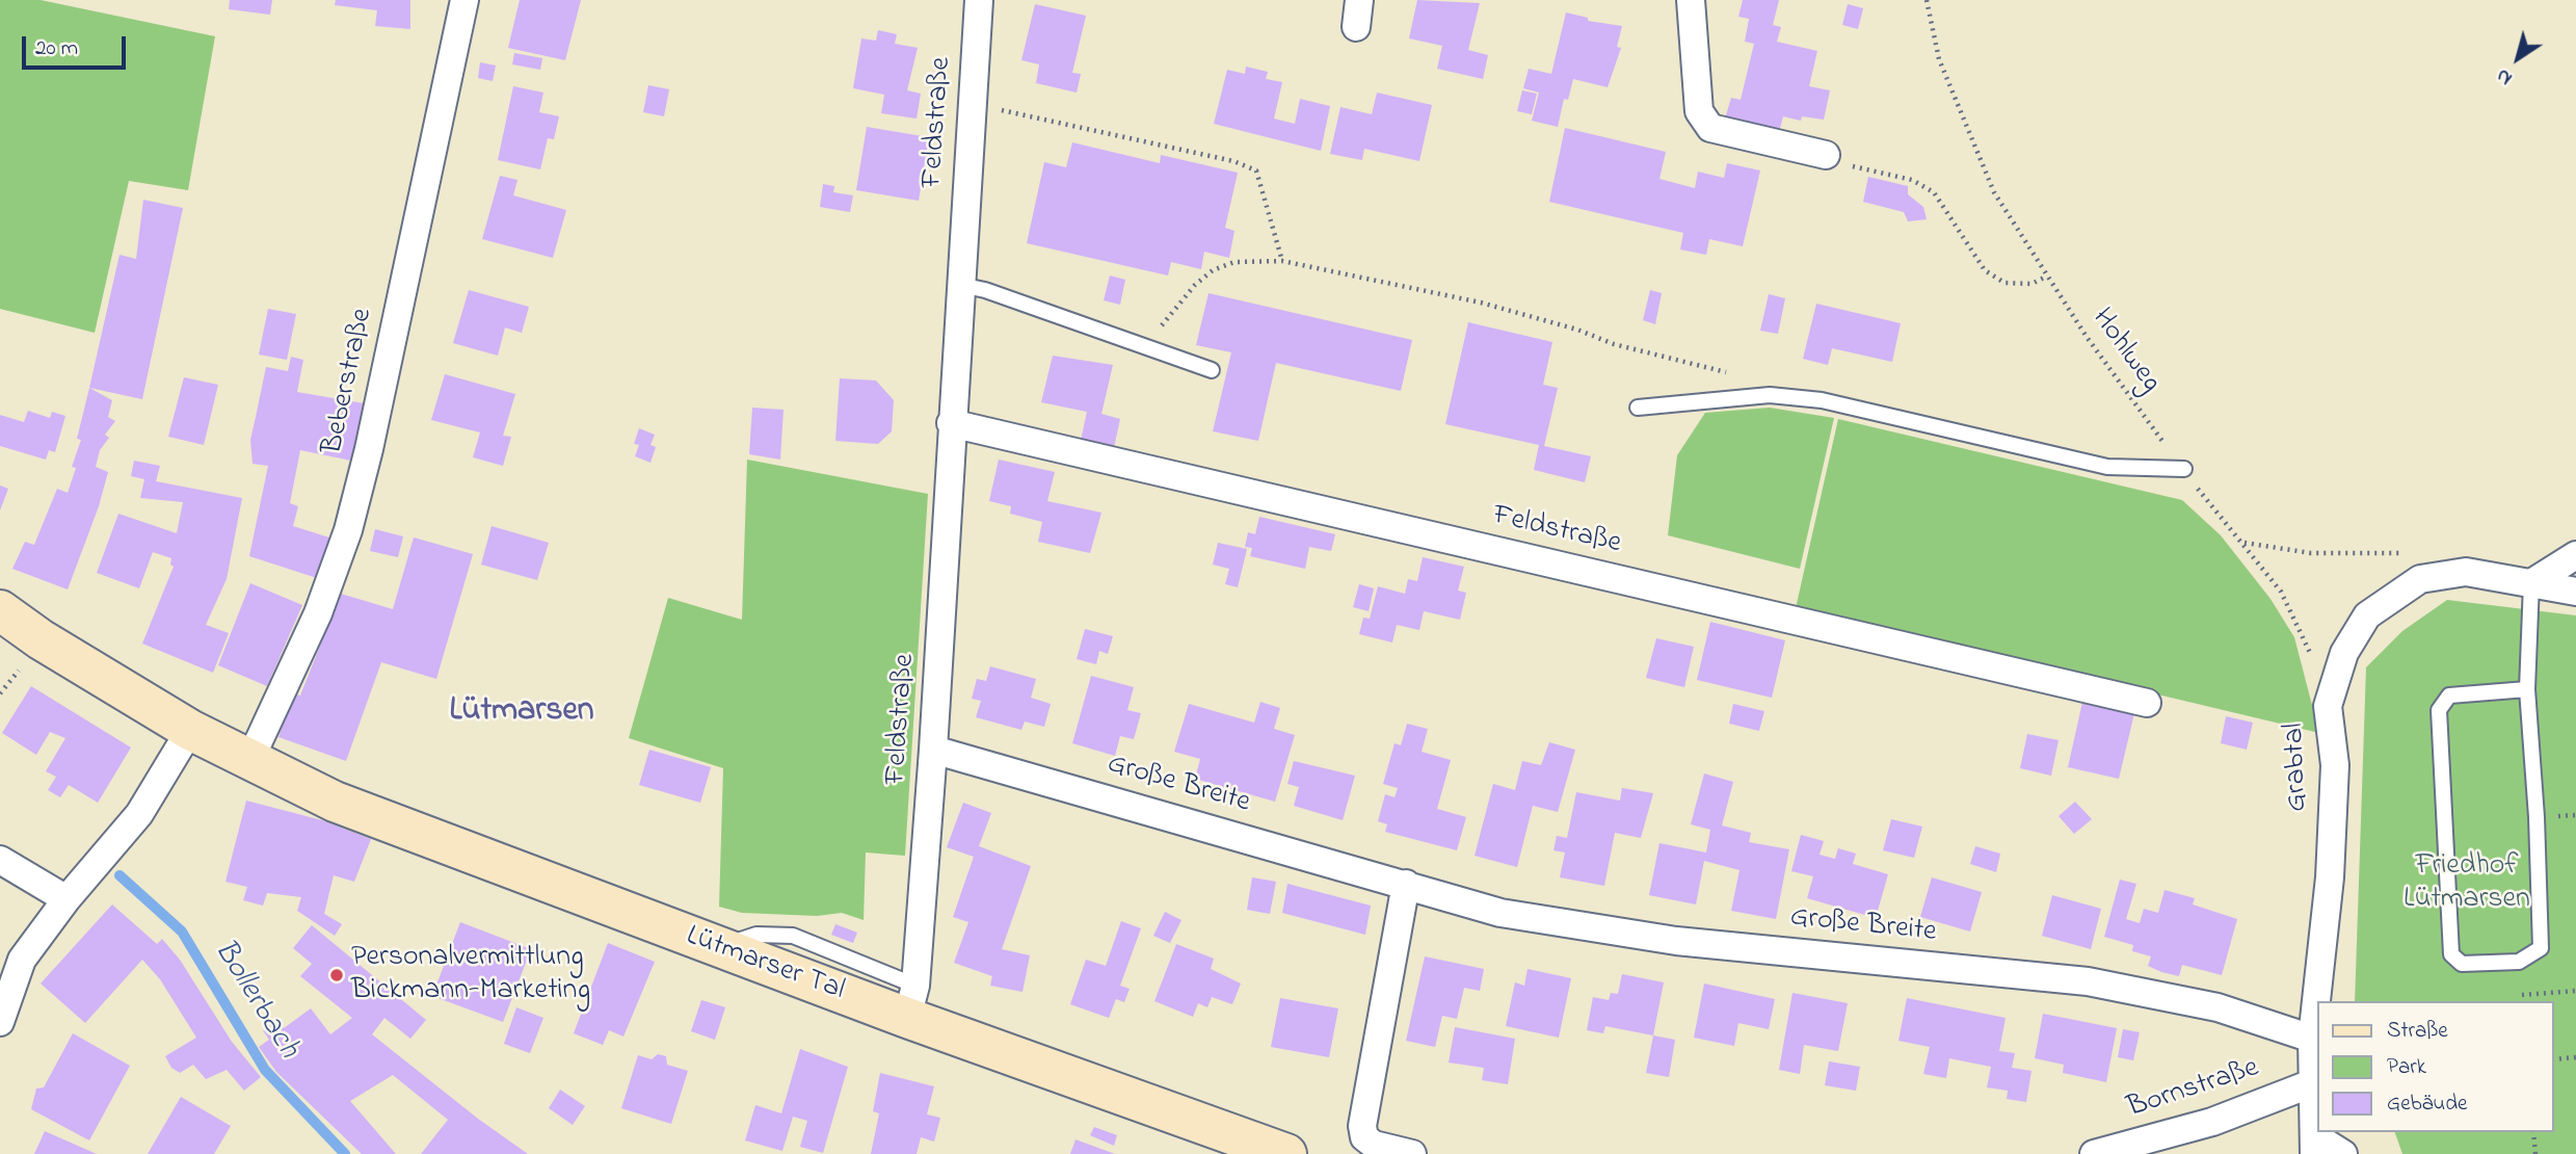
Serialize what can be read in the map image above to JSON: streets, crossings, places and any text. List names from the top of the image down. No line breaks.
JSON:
{"streets":{"main road":["Lütmarser Tal"],"street":["Feldstraße","Beberstraße","Grabtal","Große Breite","Bornstraße"],"path":["Hohlweg"]},"crossings":[["Feldstraße","Große Breite"],["Feldstraße","Lütmarser Tal"],["Hohlweg","Grabtal"],["Beberstraße","Lütmarser Tal"],["Grabtal","Große Breite"],["Grabtal","Bornstraße"]],"districts":["Lütmarsen"],"water":["Bollerbach"],"parks":["Friedhof Lütmarsen"],"places":["Personalvermittlung Bickmann-Marketing"],"legend":["Straße","Park","Gebäude"],"scale_bar":"20 m","north":"bottom left"}
